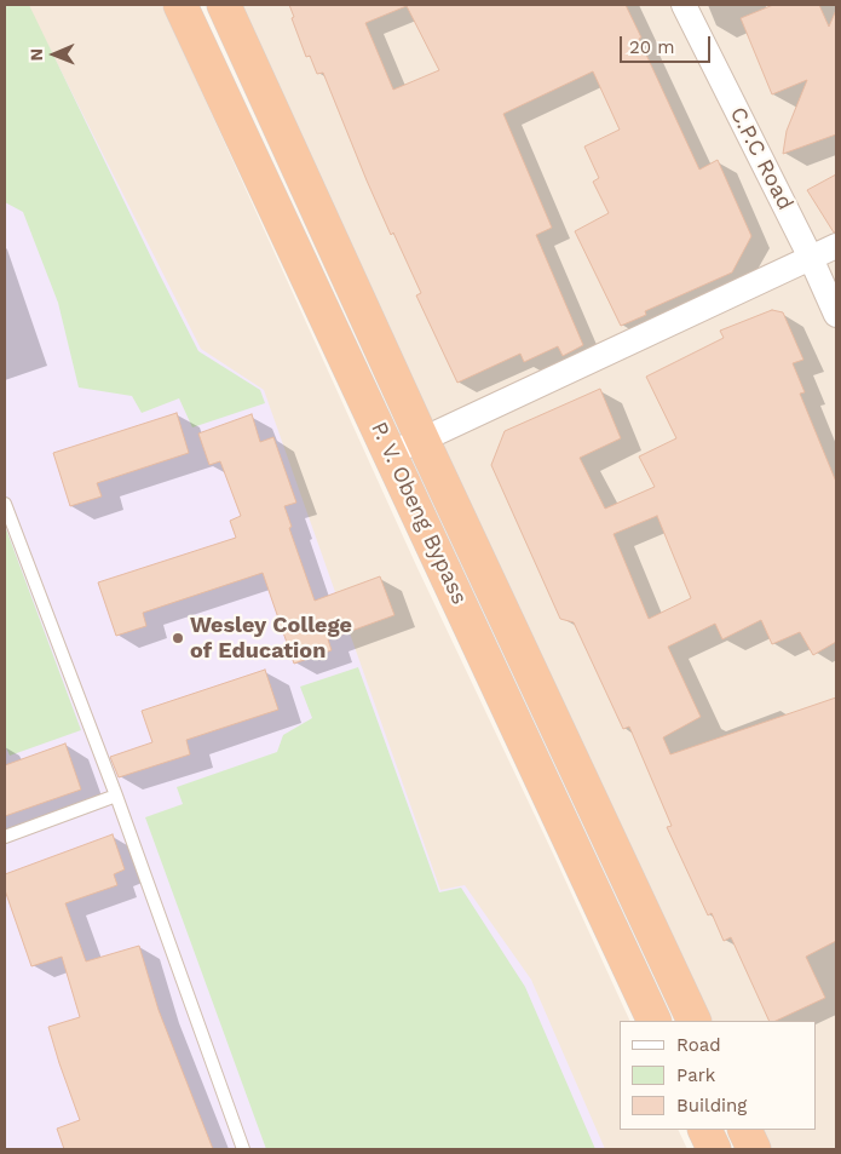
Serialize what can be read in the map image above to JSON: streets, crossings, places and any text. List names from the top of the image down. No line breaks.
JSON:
{"streets":{"highway":["P. V. Obeng Bypass"],"street":["C.P.C Road"]},"places":["Wesley College of Education"],"legend":["Road","Park","Building"],"scale_bar":"20 m","north":"left"}
